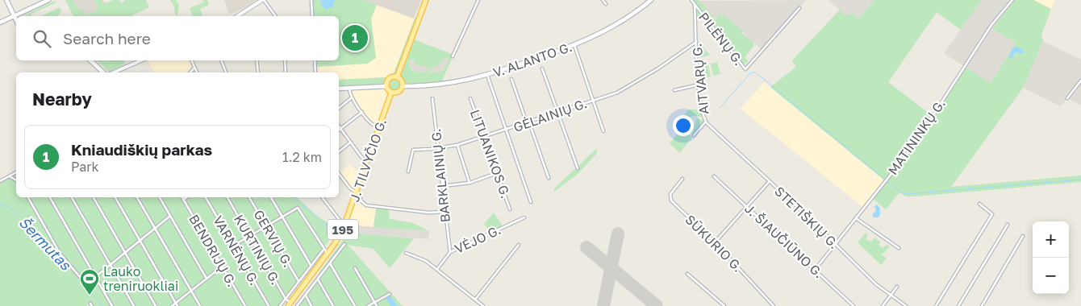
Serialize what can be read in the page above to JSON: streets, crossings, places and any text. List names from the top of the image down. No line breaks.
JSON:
{"streets":{"main road":["V. ALANTO G.","J. TILVYČIO G.","195"],"street":["PILĖNŲ G.","AITVARŲ G.","GĖLAINIŲ G.","MATININKŲ G.","LITUANIKOS G.","BARKLAINIŲ G.","STETIŠKIŲ G.","GERVIŲ G.","VĖJO G.","J. ŠIAUČIŪNO G.","SŪKURIO G.","KURTINIŲ G.","BENDRIJŲ G.","VARNĖNŲ G."]},"crossings":[["PILĖNŲ G.","AITVARŲ G."],["V. ALANTO G.","J. TILVYČIO G."],["AITVARŲ G.","GĖLAINIŲ G."],["AITVARŲ G.","STETIŠKIŲ G."],["GĖLAINIŲ G.","LITUANIKOS G."],["GĖLAINIŲ G.","BARKLAINIŲ G."],["MATININKŲ G.","STETIŠKIŲ G."],["MATININKŲ G.","J. ŠIAUČIŪNO G."],["J. TILVYČIO G.","KURTINIŲ G."],["BARKLAINIŲ G.","VĖJO G."]],"water":["Šermutas"],"places":{"sports":["Lauko treniruokliai"]},"page":{"search":"Search here","pins":"1","heading":"Nearby","list":[{"mark":"1","name":"Kniaudiškių parkas","note":"Park","value":"1.2 km"}],"map_buttons":["+","−"]}}
